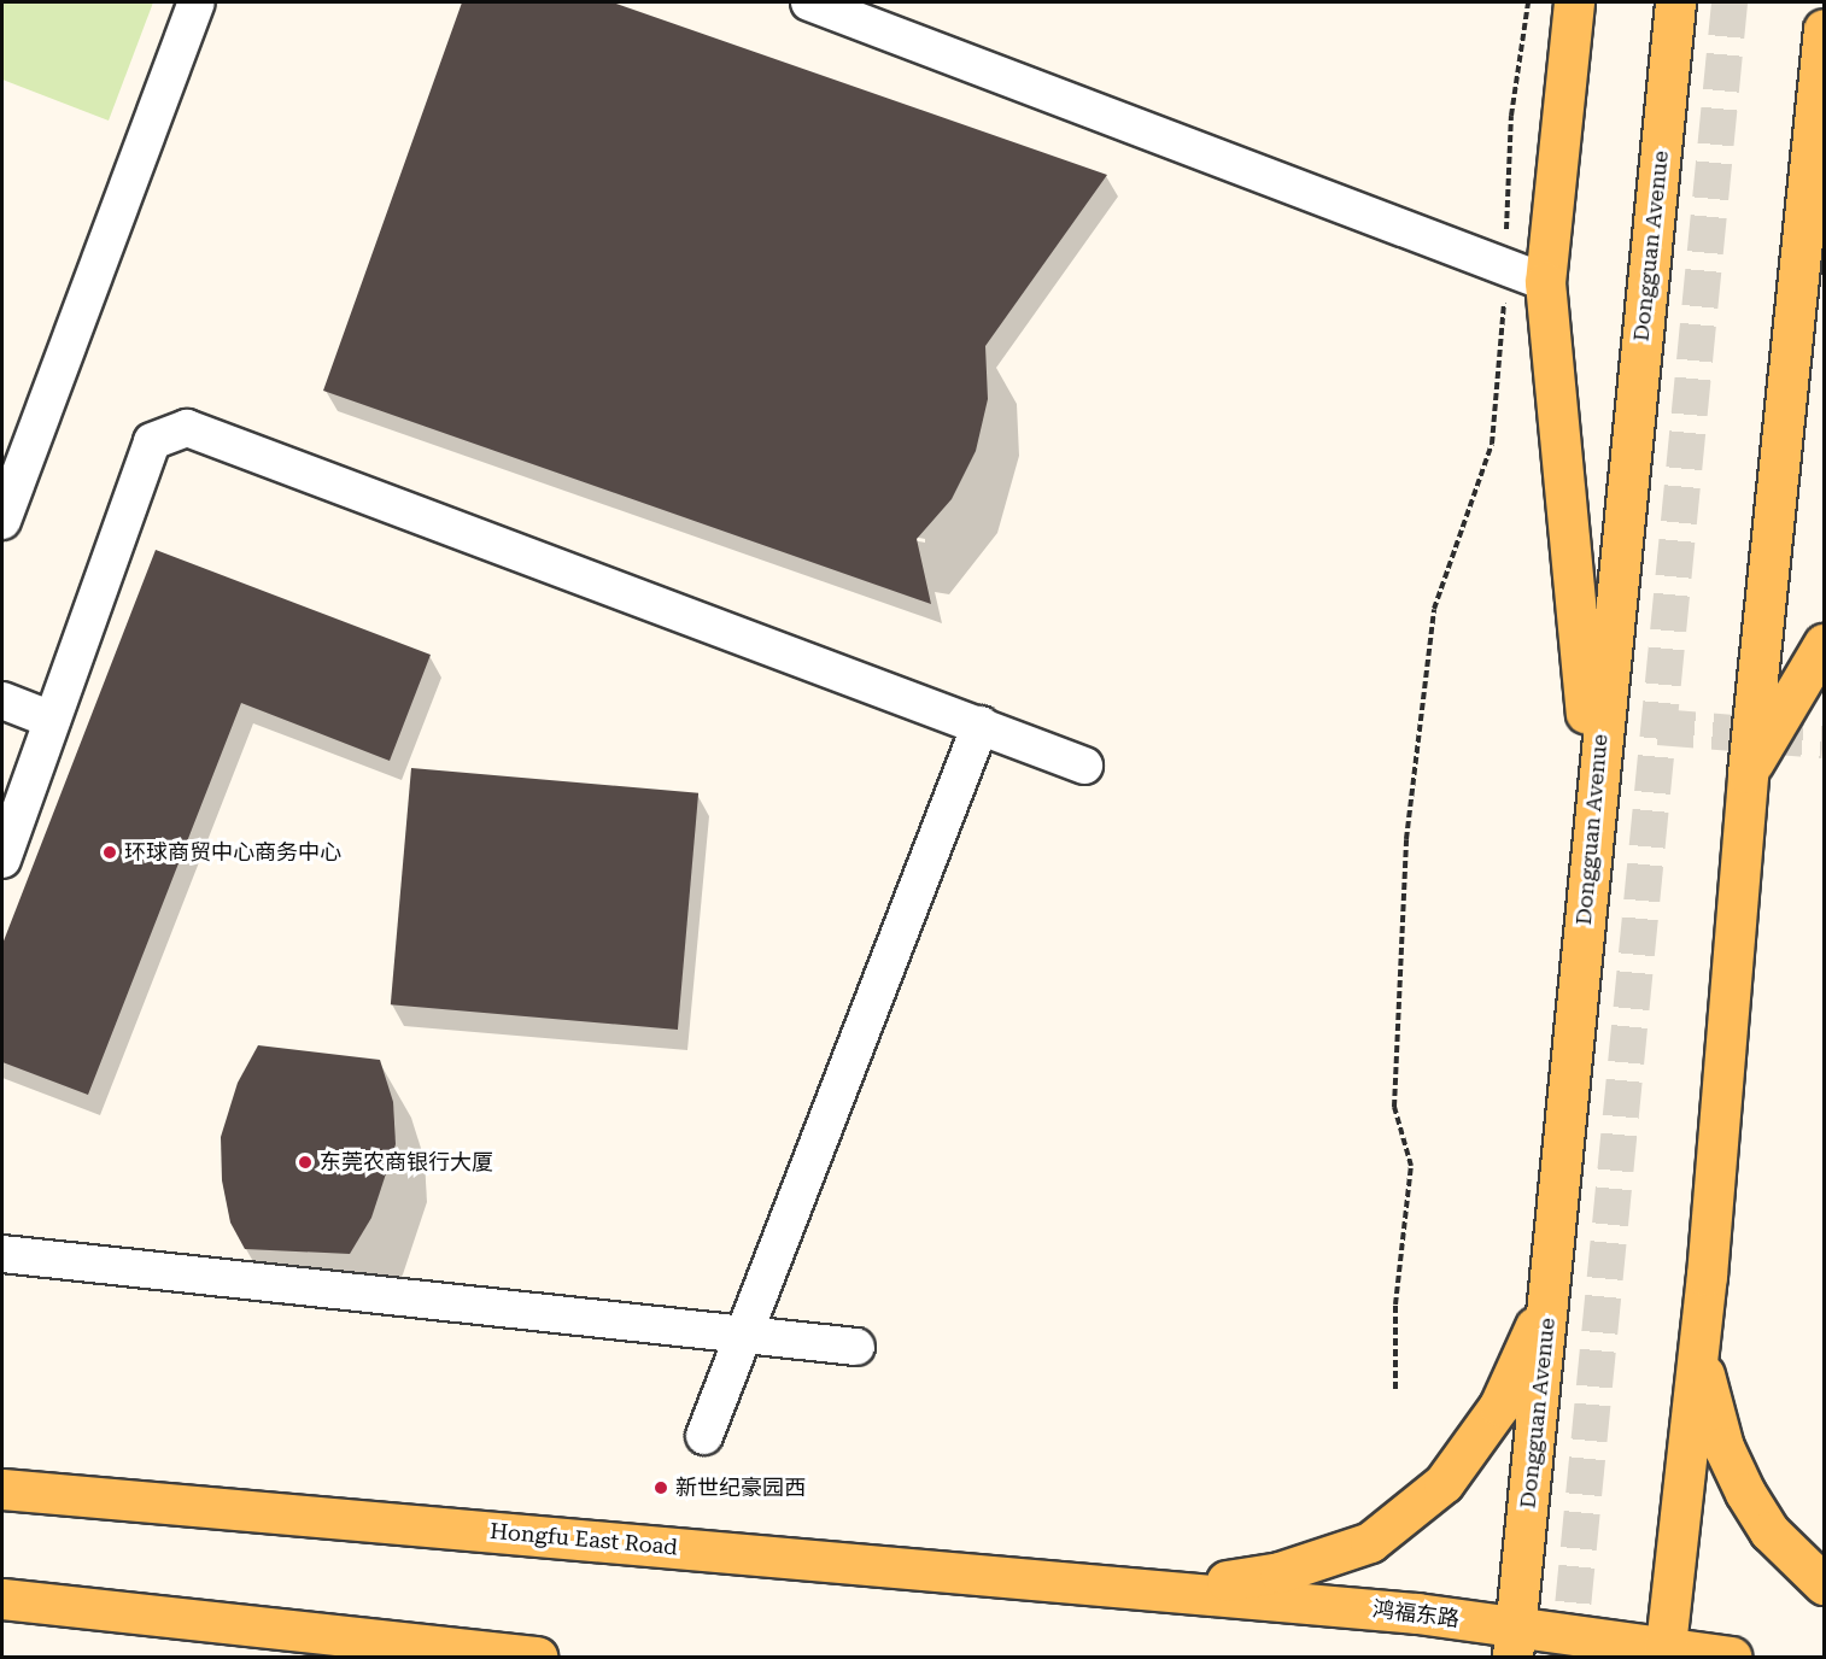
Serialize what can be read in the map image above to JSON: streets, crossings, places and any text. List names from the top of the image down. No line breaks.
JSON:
{"streets":{"main road":["Dongguan Avenue","Hongfu East Road","鸿福东路"]},"crossings":[["Dongguan Avenue","鸿福东路"],["Hongfu East Road","鸿福东路"]],"places":["环球商贸中心商务中心","东莞农商银行大厦","新世纪豪园西"]}
